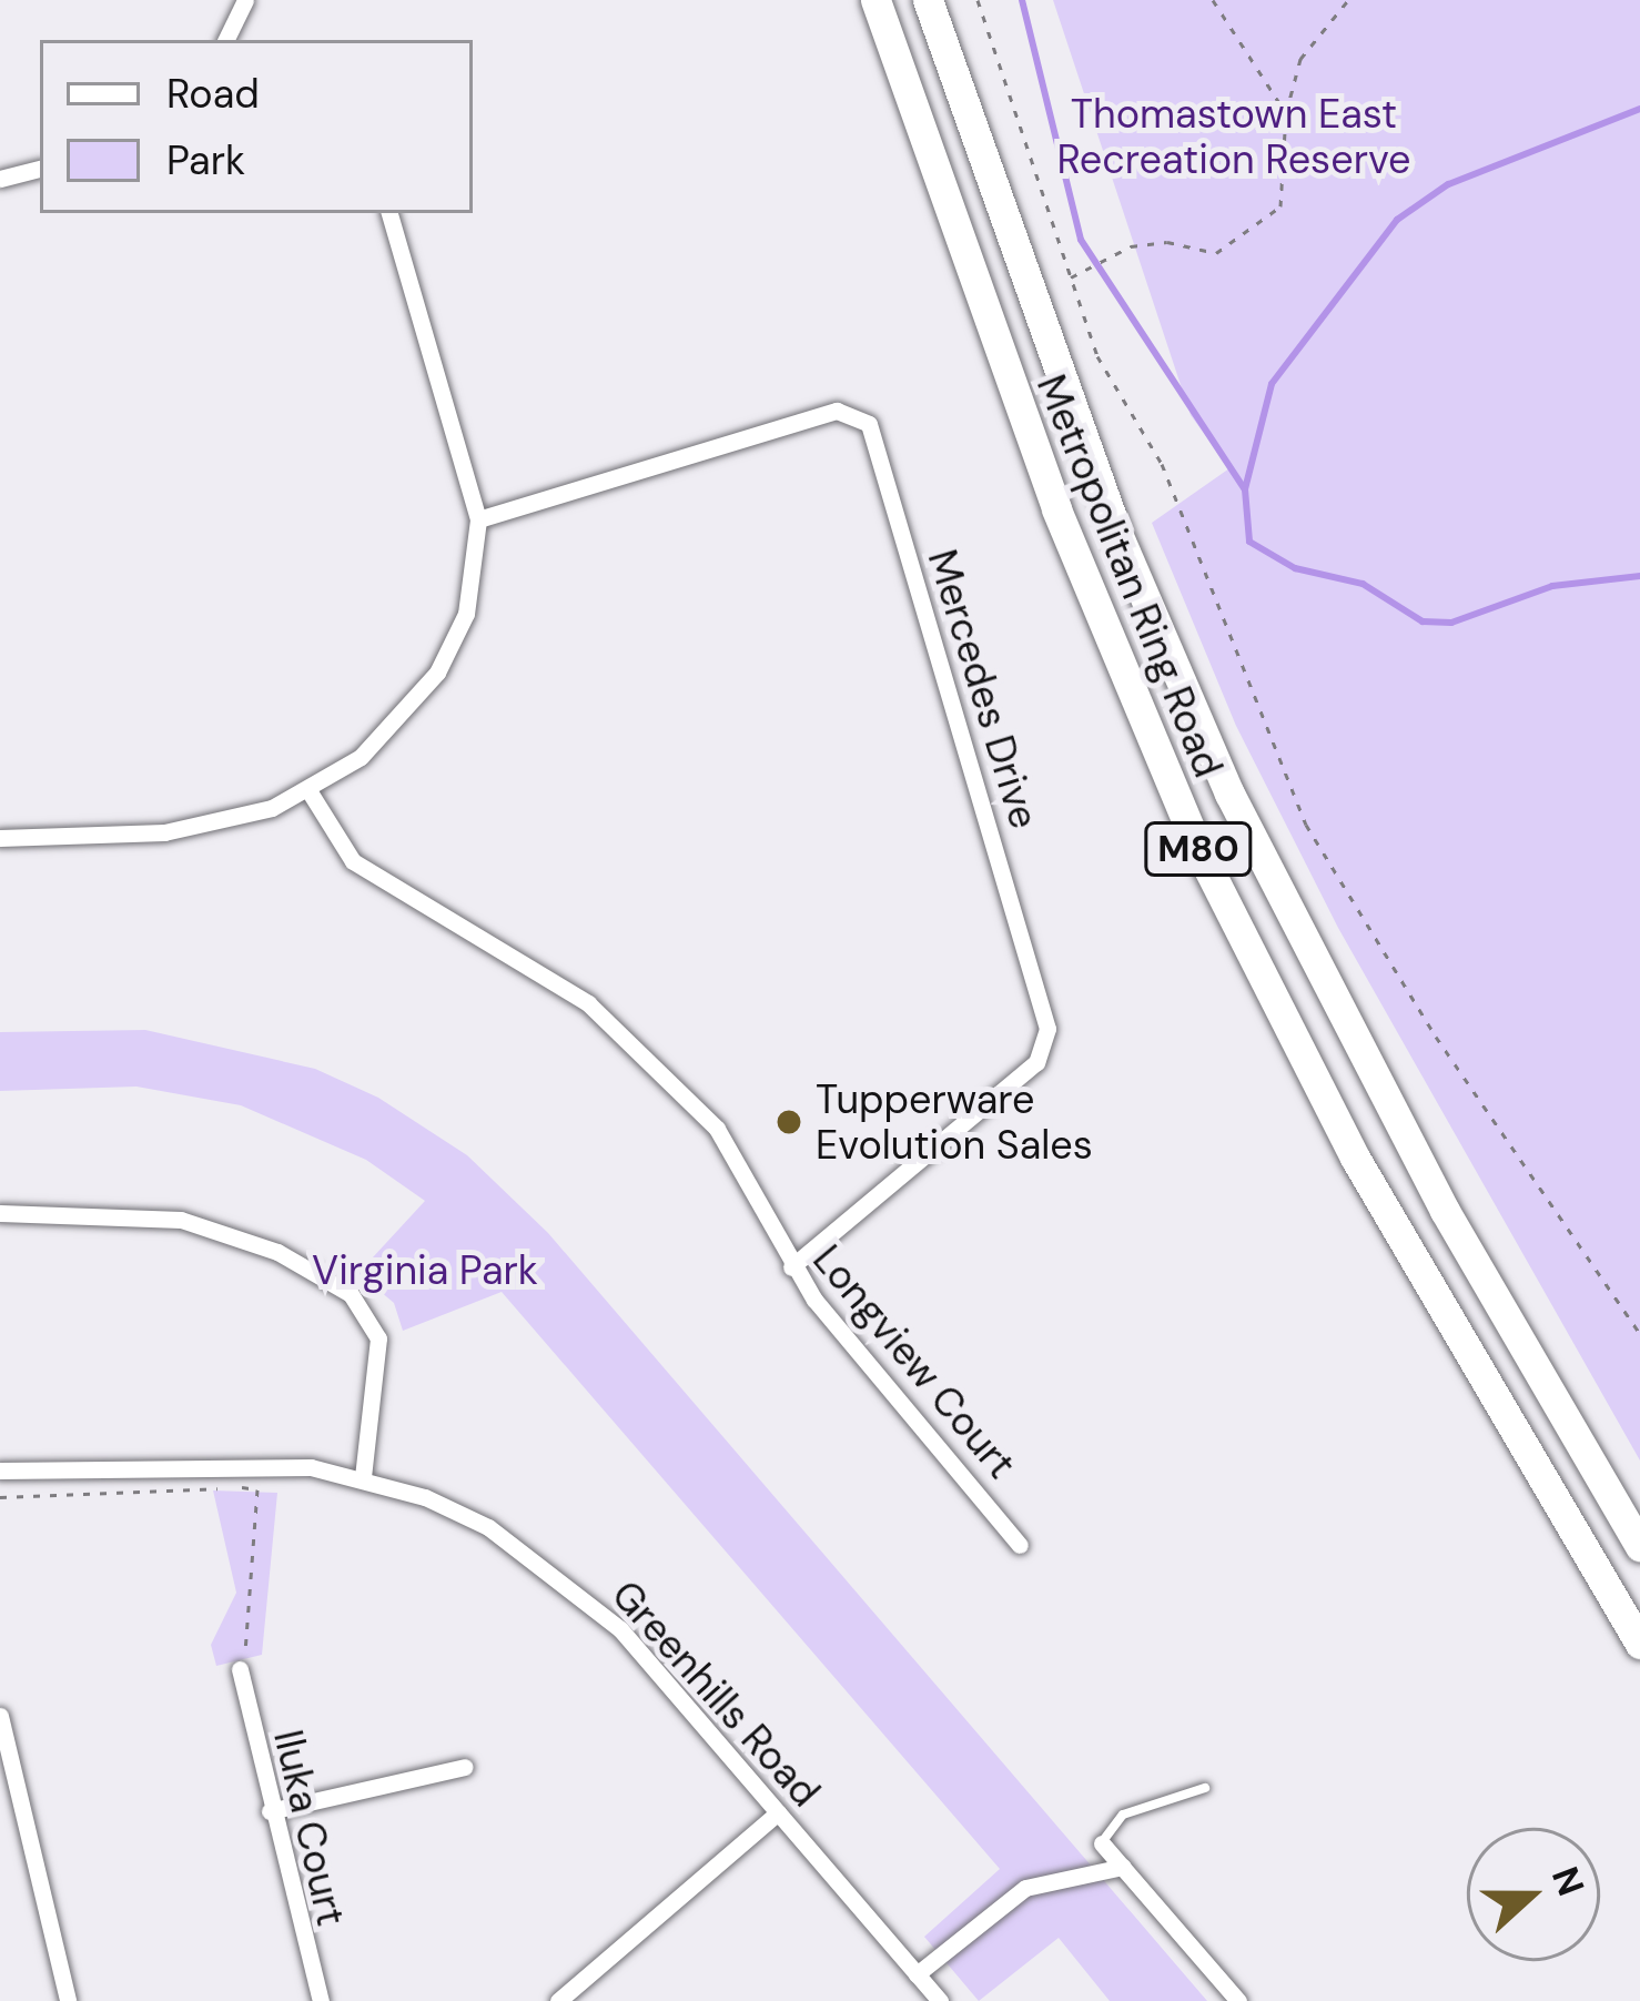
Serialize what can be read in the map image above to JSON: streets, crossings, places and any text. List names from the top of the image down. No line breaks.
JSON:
{"streets":{"highway":["Metropolitan Ring Road","M80"],"street":["Mercedes Drive","Longview Court","Greenhills Road","Iluka Court"]},"crossings":[["Mercedes Drive","Longview Court"]],"parks":["Thomastown East Recreation Reserve","Virginia Park"],"places":["Tupperware Evolution Sales"],"legend":["Road","Park"],"north":"right"}
